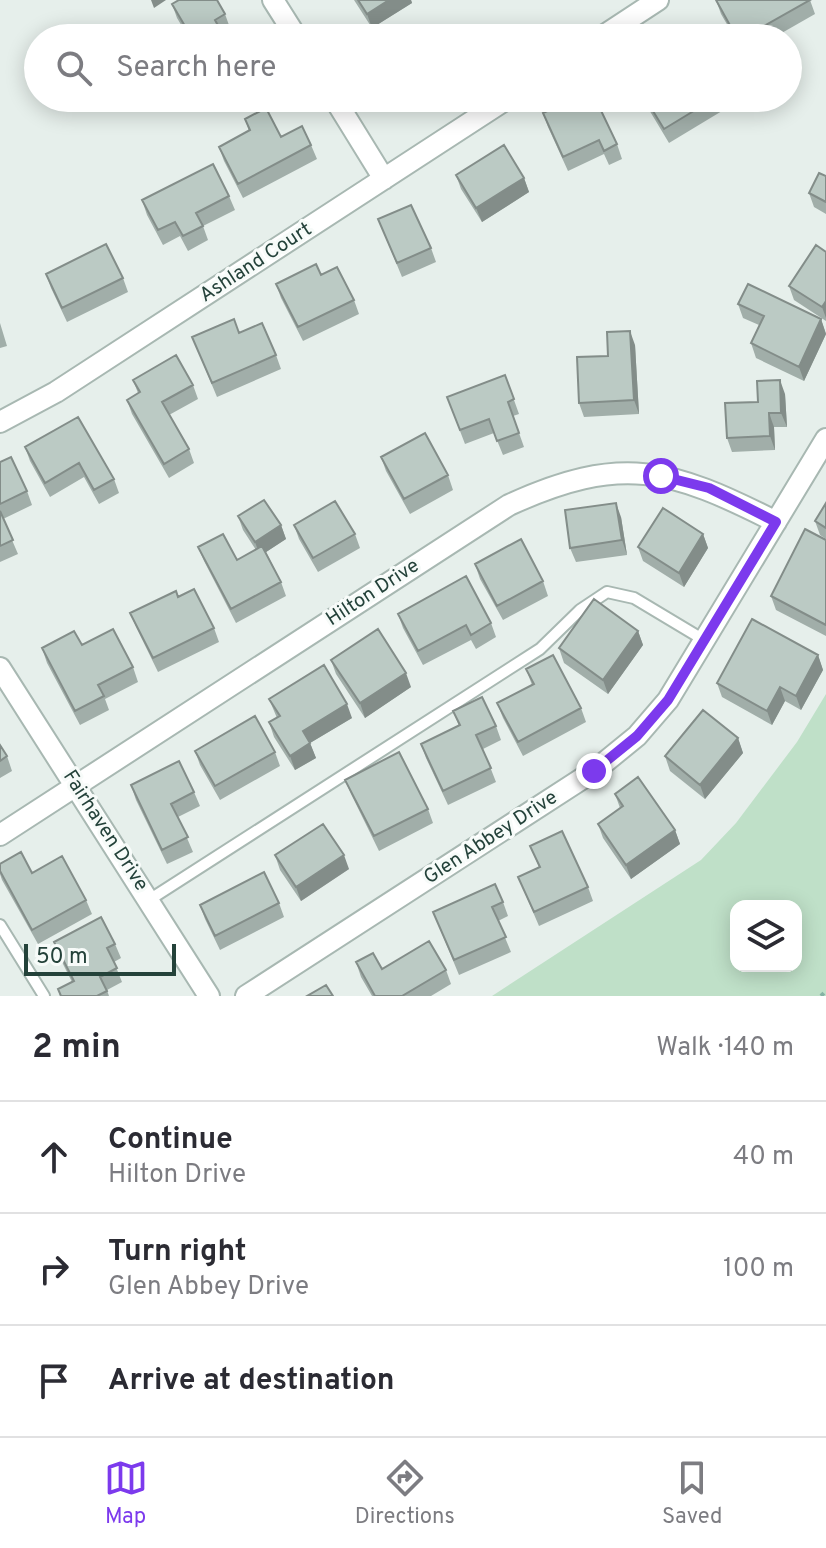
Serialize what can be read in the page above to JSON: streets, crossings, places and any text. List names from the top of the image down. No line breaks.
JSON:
{"streets":{"street":["Ashland Court","Hilton Drive","Fairhaven Drive","Glen Abbey Drive"]},"crossings":[["Hilton Drive","Fairhaven Drive"],["Hilton Drive","Glen Abbey Drive"]],"scale_bar":"50 m","page":{"search":"Search here","scale":"50 m","heading":["2 min","Walk · 140 m"],"list":[["Continue","Hilton Drive","40 m"],["Turn right","Glen Abbey Drive","100 m"],"Arrive at destination"],"nav":["Map","Directions","Saved"]}}
